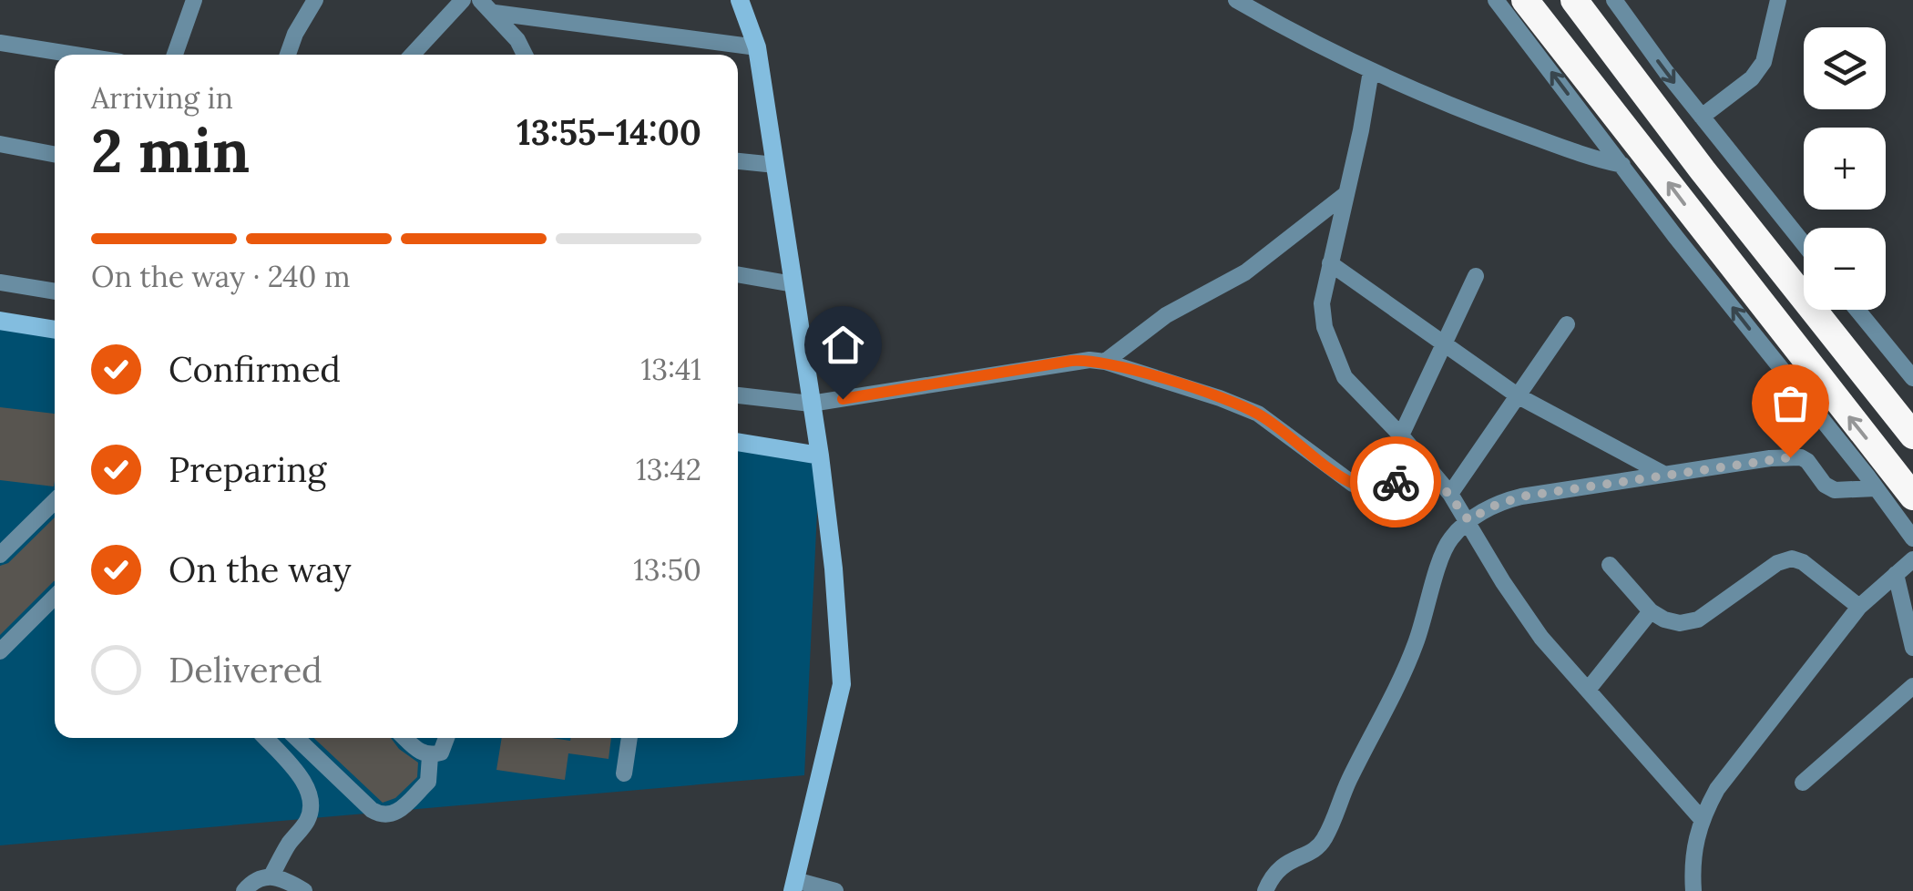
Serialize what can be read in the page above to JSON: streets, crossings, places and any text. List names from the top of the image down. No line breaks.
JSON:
{"page":{"map_buttons":["+","−"],"heading":["2 min","Arriving in","13:55–14:00"],"bar":"On the way · 240 m","list":[["Confirmed","13:41"],["Preparing","13:42"],["On the way","13:50"],"Delivered"]}}
